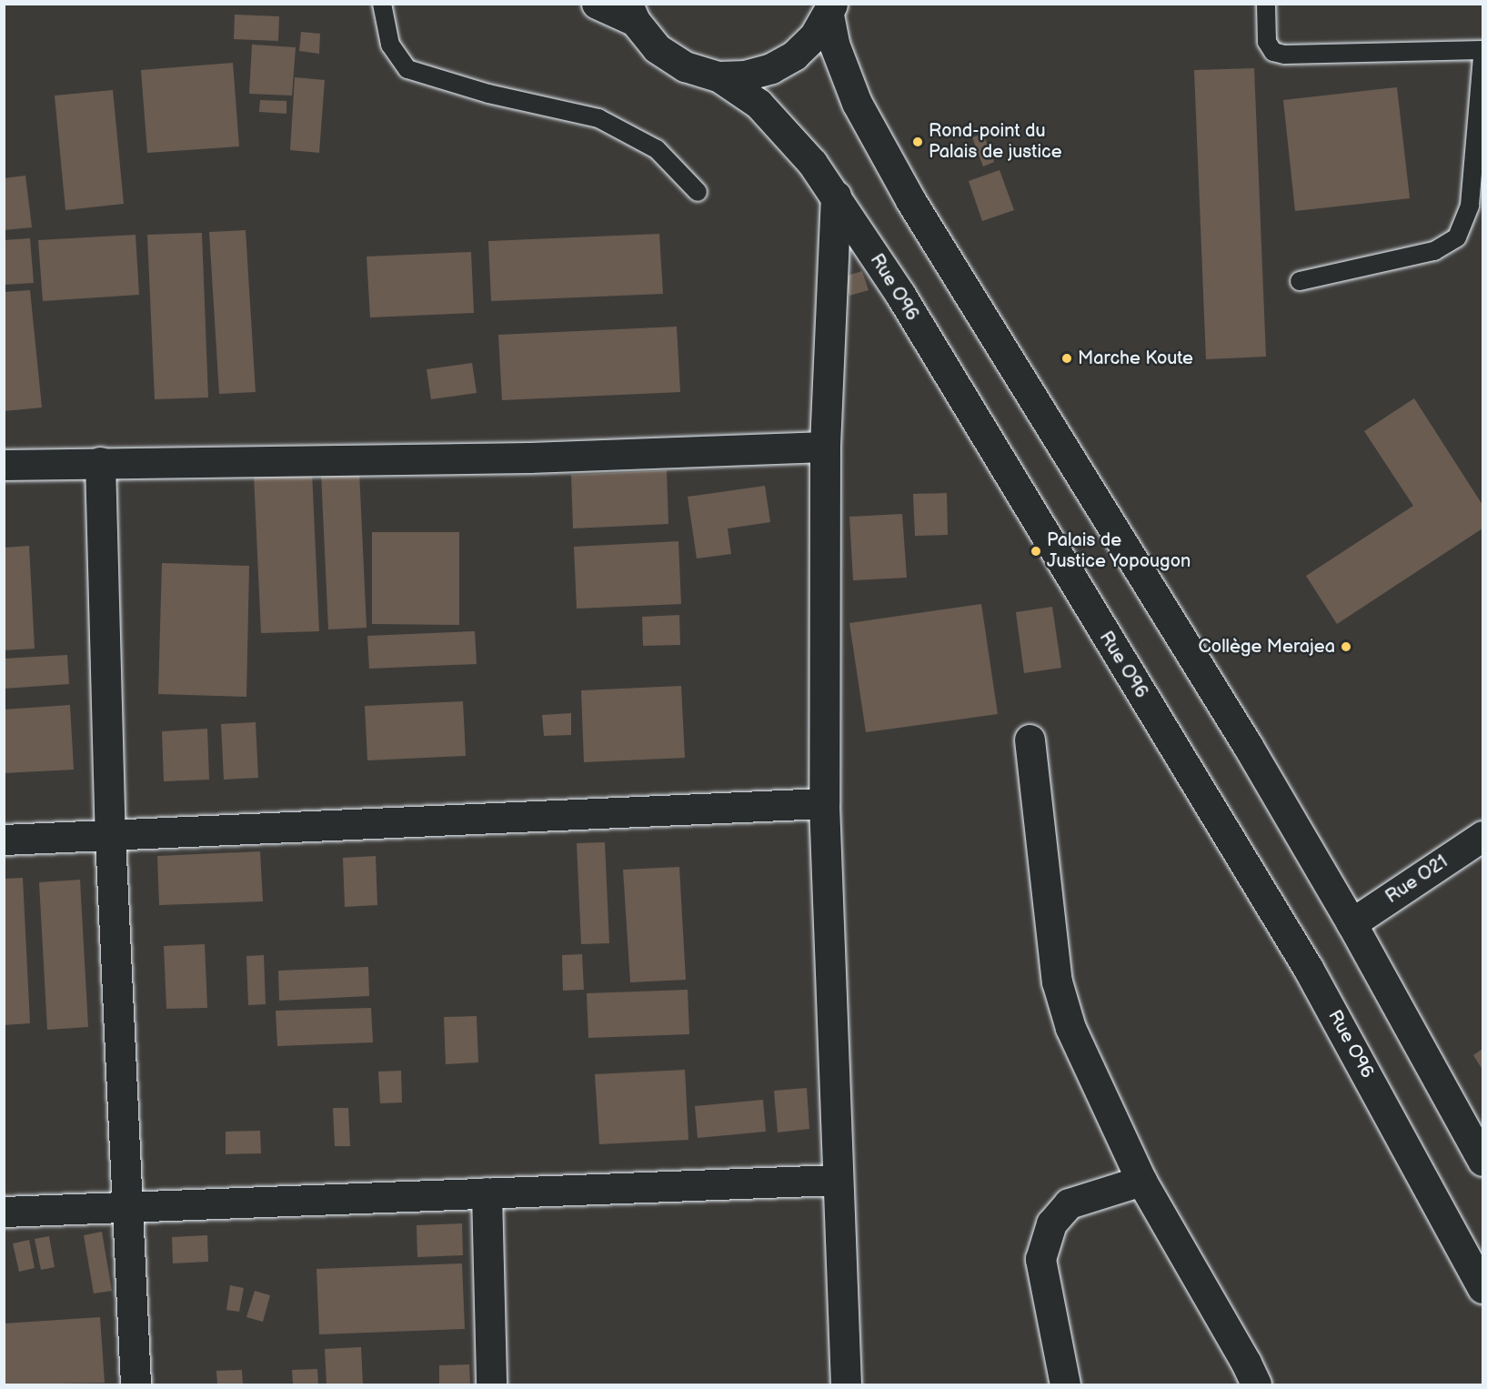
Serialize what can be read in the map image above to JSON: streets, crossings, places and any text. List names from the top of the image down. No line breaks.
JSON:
{"streets":{"street":["Rue O96","Rue O21"]},"places":["Rond-point du Palais de justice","Marche Koute","Palais de Justice Yopougon","Collège Merajea"]}
